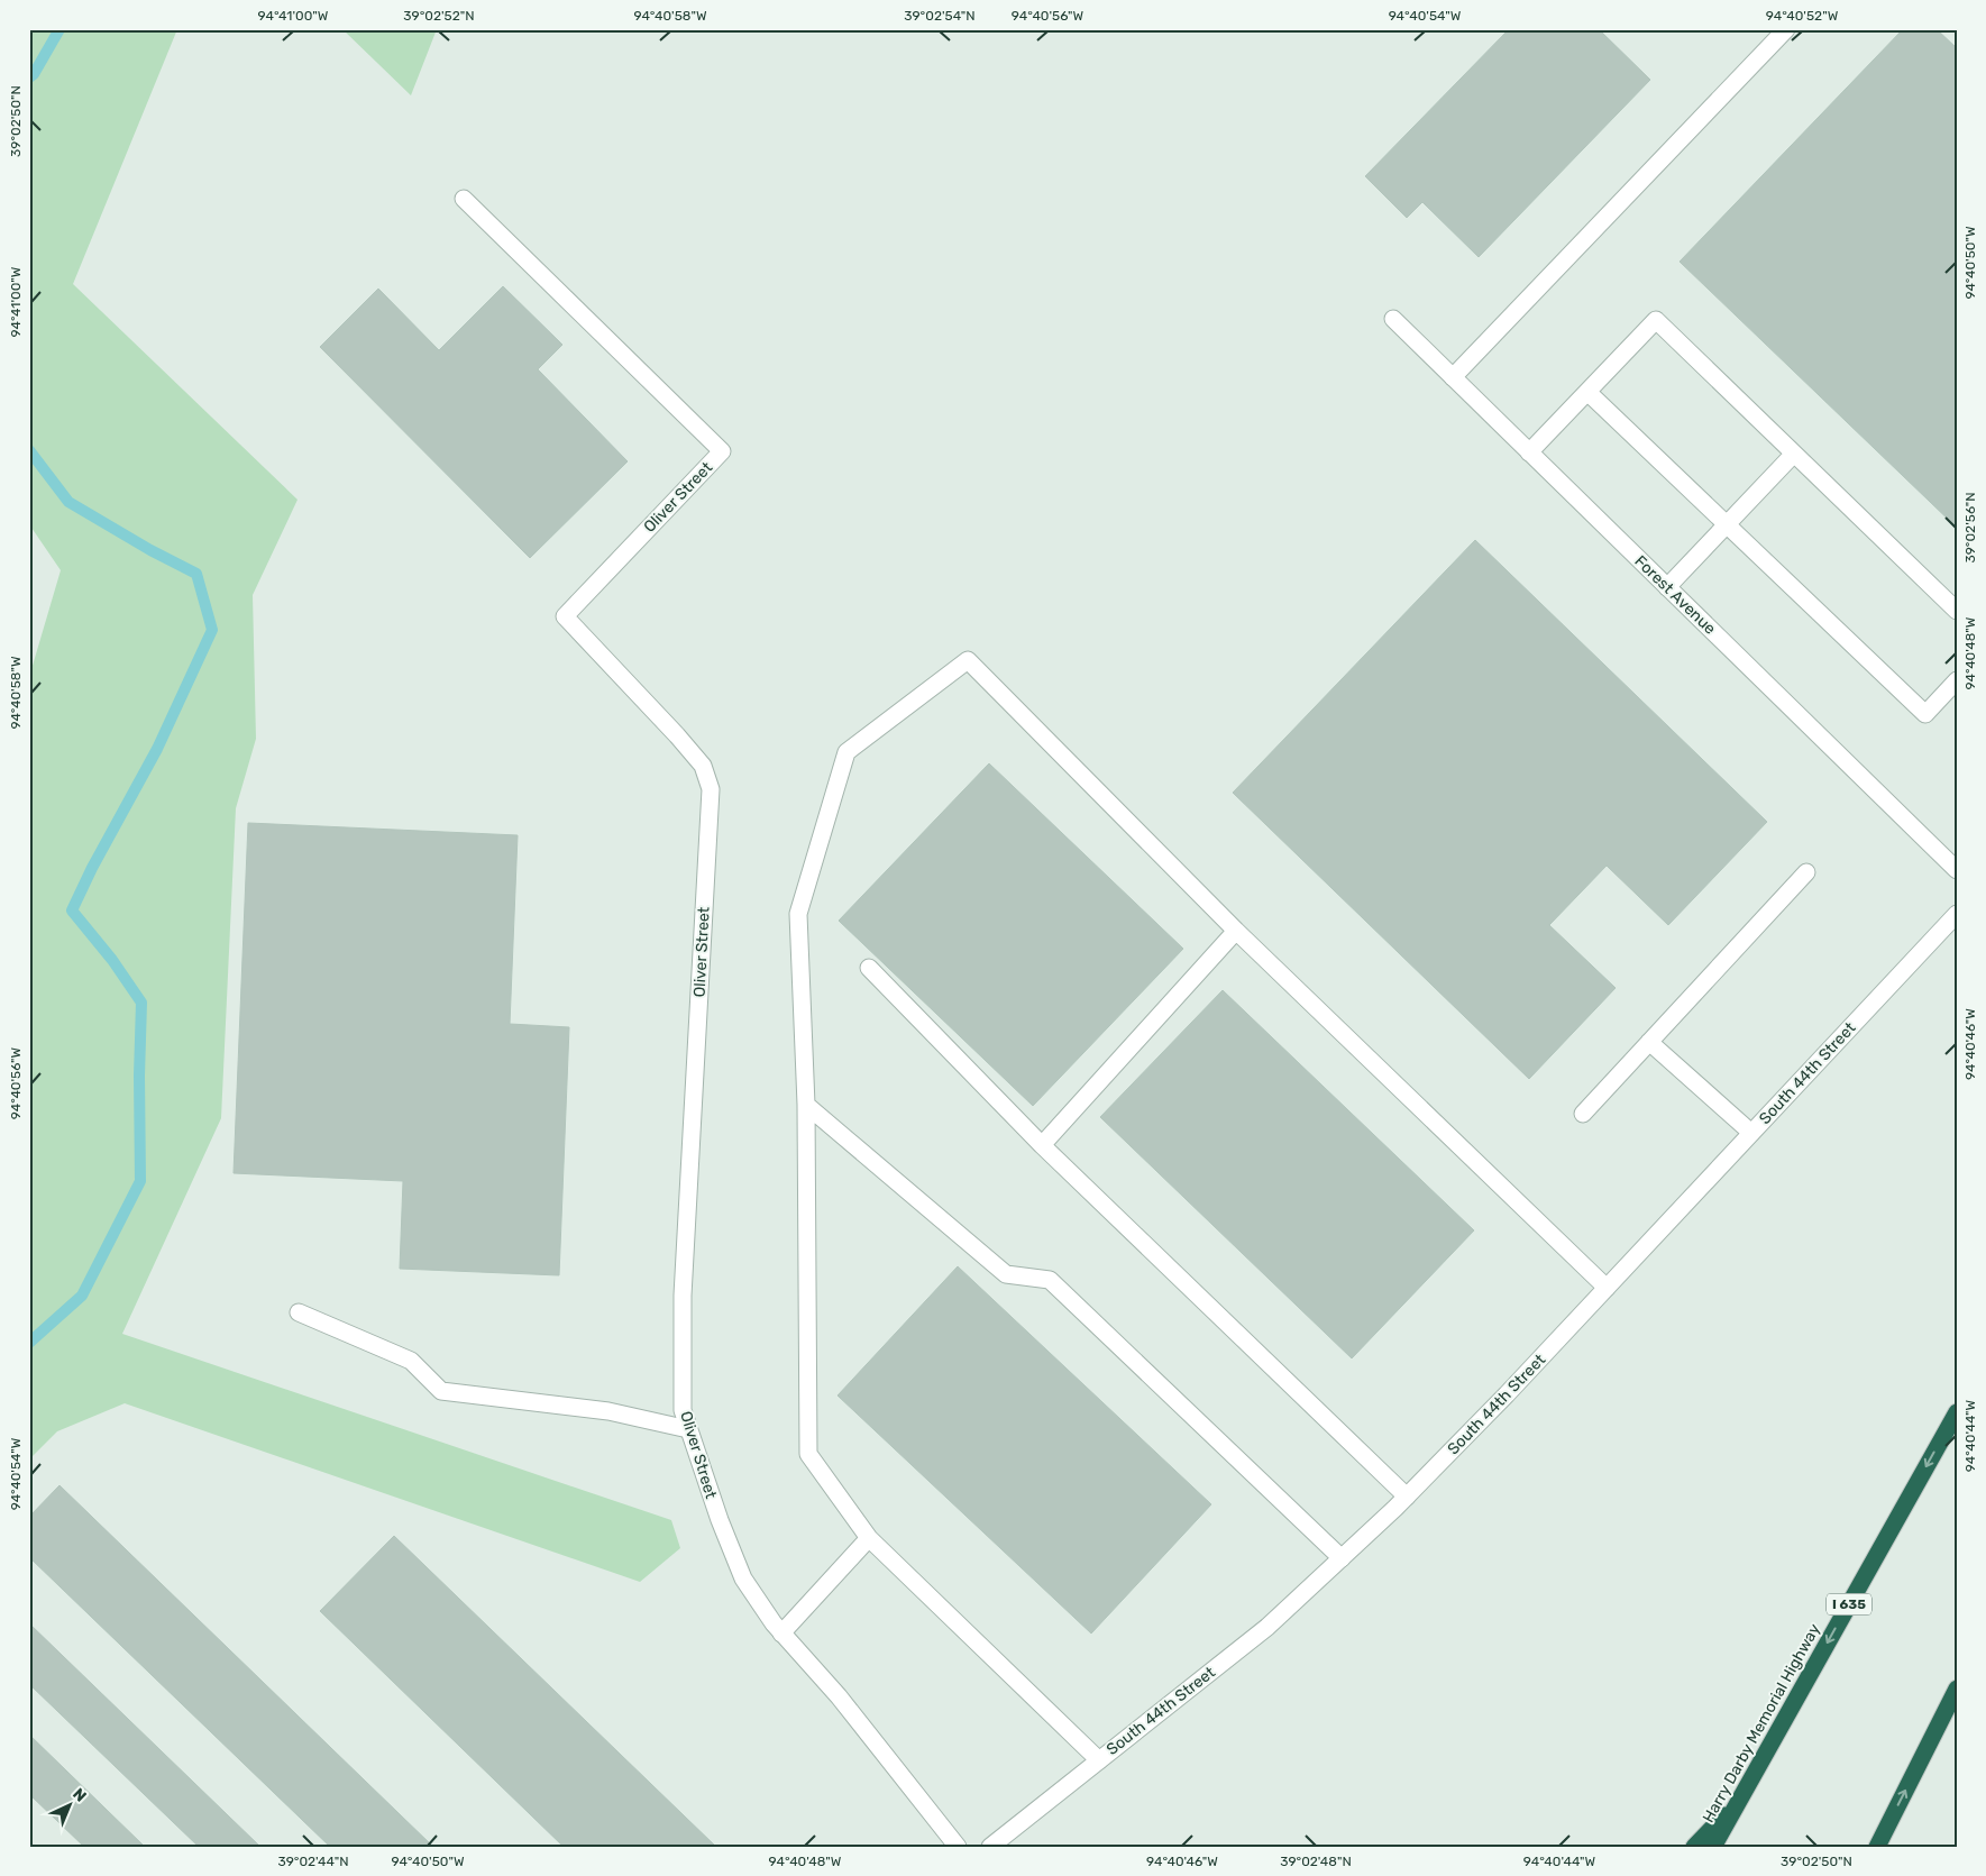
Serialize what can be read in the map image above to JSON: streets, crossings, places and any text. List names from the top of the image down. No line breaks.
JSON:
{"streets":{"highway":["I 635","Harry Darby Memorial Highway"],"street":["Oliver Street","Forest Avenue","South 44th Street"]},"north":"top right","coordinates":["94°41'00\"W","39°02'52\"N","94°40'58\"W","39°02'54\"N","94°40'56\"W","94°40'54\"W","94°40'52\"W","39°02'50\"N","94°40'50\"W","39°02'56\"N","94°40'48\"W","94°40'46\"W","94°40'44\"W","39°02'44\"N","39°02'48\"N"]}
